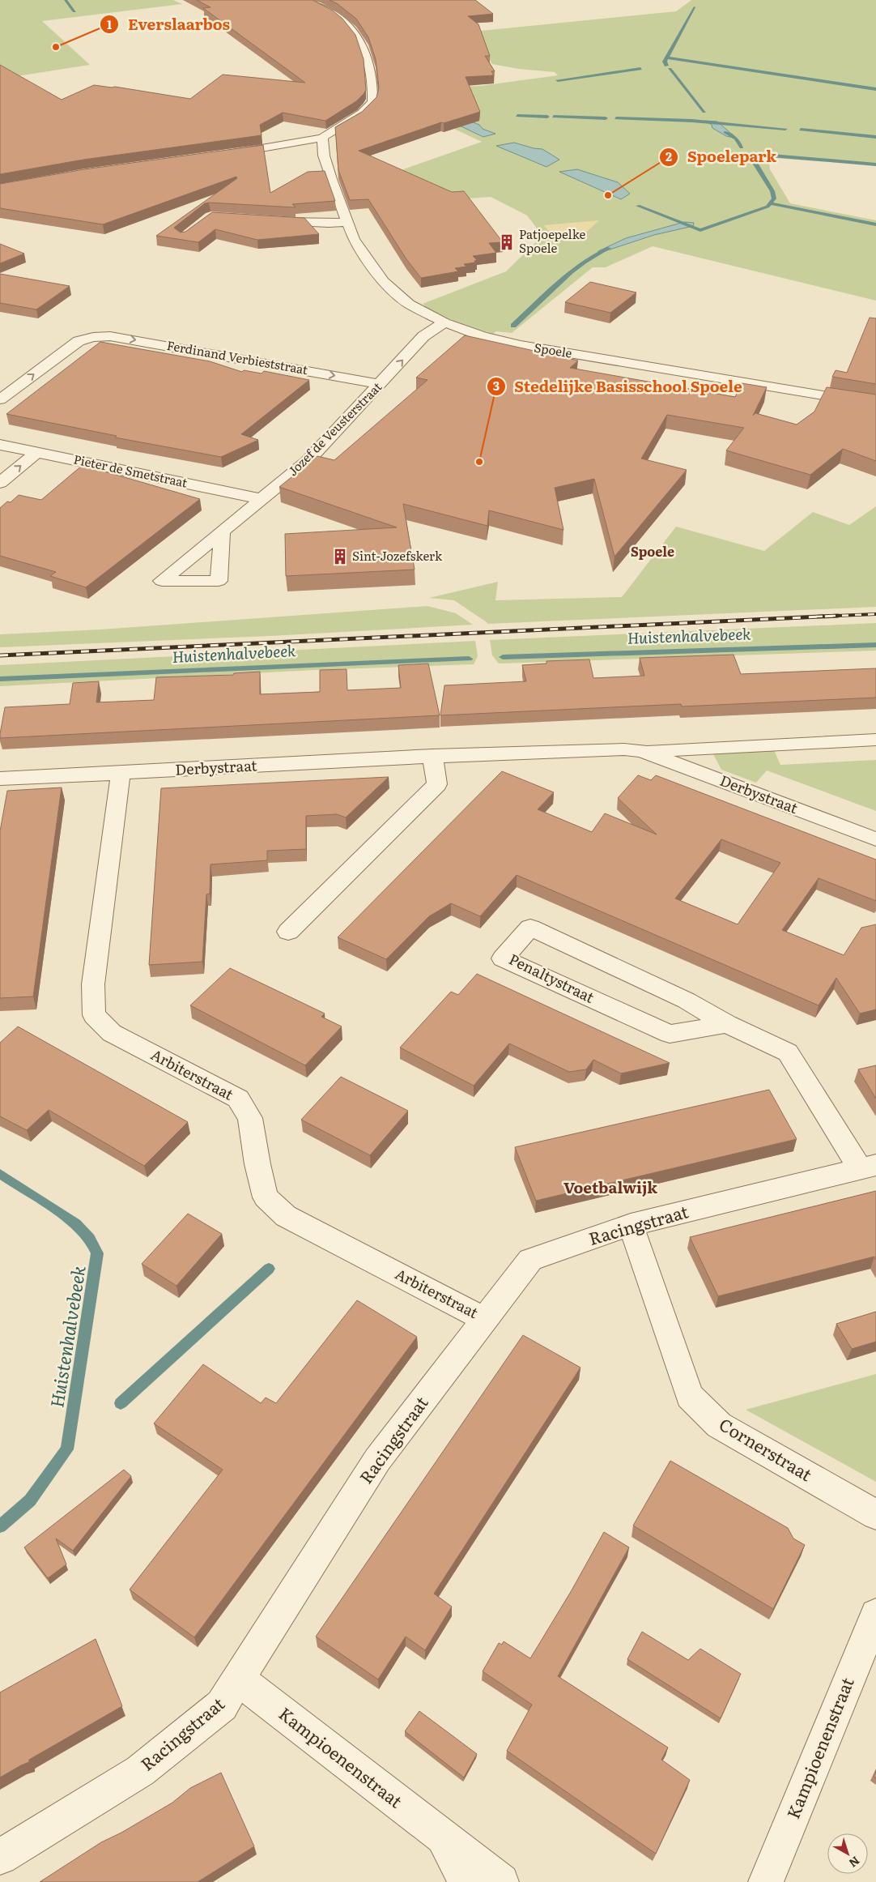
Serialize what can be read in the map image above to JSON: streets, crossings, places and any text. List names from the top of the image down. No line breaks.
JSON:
{"streets":{"street":["Spoele","Ferdinand Verbieststraat","Jozef de Veusterstraat","Pieter de Smetstraat","Derbystraat","Penaltystraat","Arbiterstraat","Racingstraat","Cornerstraat","Kampioenenstraat"]},"crossings":[["Spoele","Jozef de Veusterstraat"],["Ferdinand Verbieststraat","Jozef de Veusterstraat"],["Jozef de Veusterstraat","Pieter de Smetstraat"],["Derbystraat","Arbiterstraat"],["Penaltystraat","Racingstraat"],["Arbiterstraat","Racingstraat"],["Racingstraat","Cornerstraat"],["Racingstraat","Kampioenenstraat"]],"one_way":["Ferdinand Verbieststraat"],"districts":["Spoele","Voetbalwijk"],"water":["Huistenhalvebeek"],"places":{"other":["Everslaarbos","Spoelepark","Stedelijke Basisschool Spoele"],"building":["Patjoepelke Spoele","Sint-Jozefskerk"]},"north":"bottom right"}
